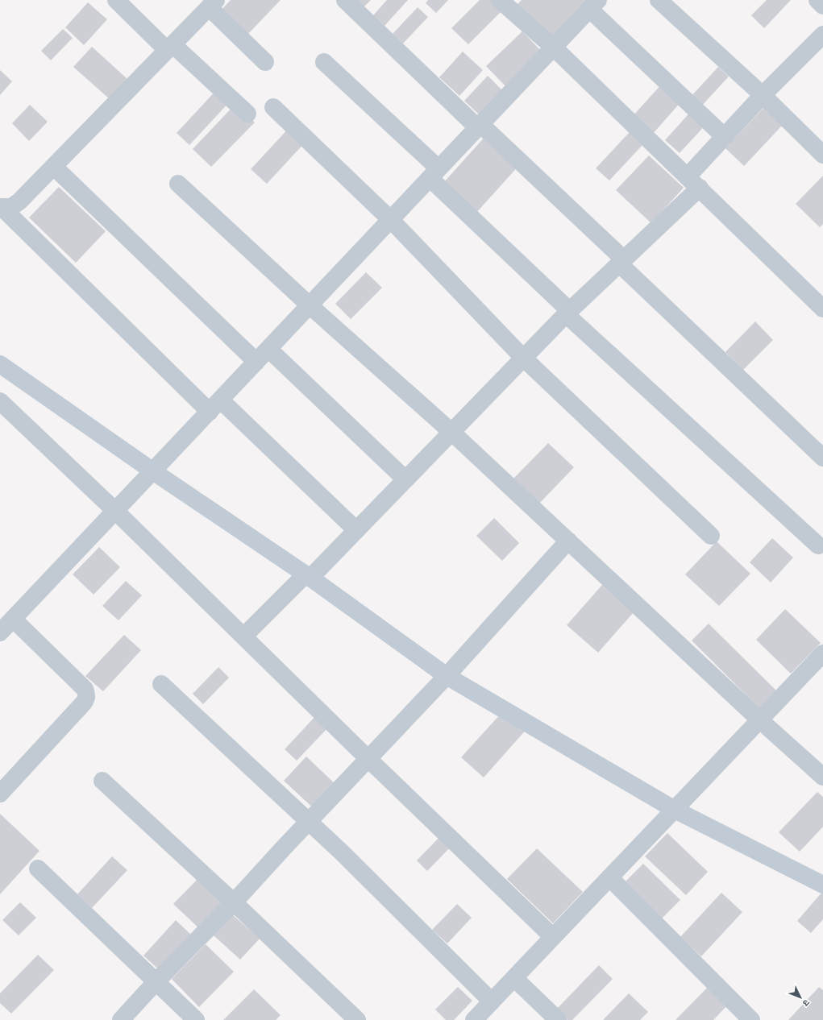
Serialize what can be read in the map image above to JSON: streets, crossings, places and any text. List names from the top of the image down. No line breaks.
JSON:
{"north":"bottom right"}
